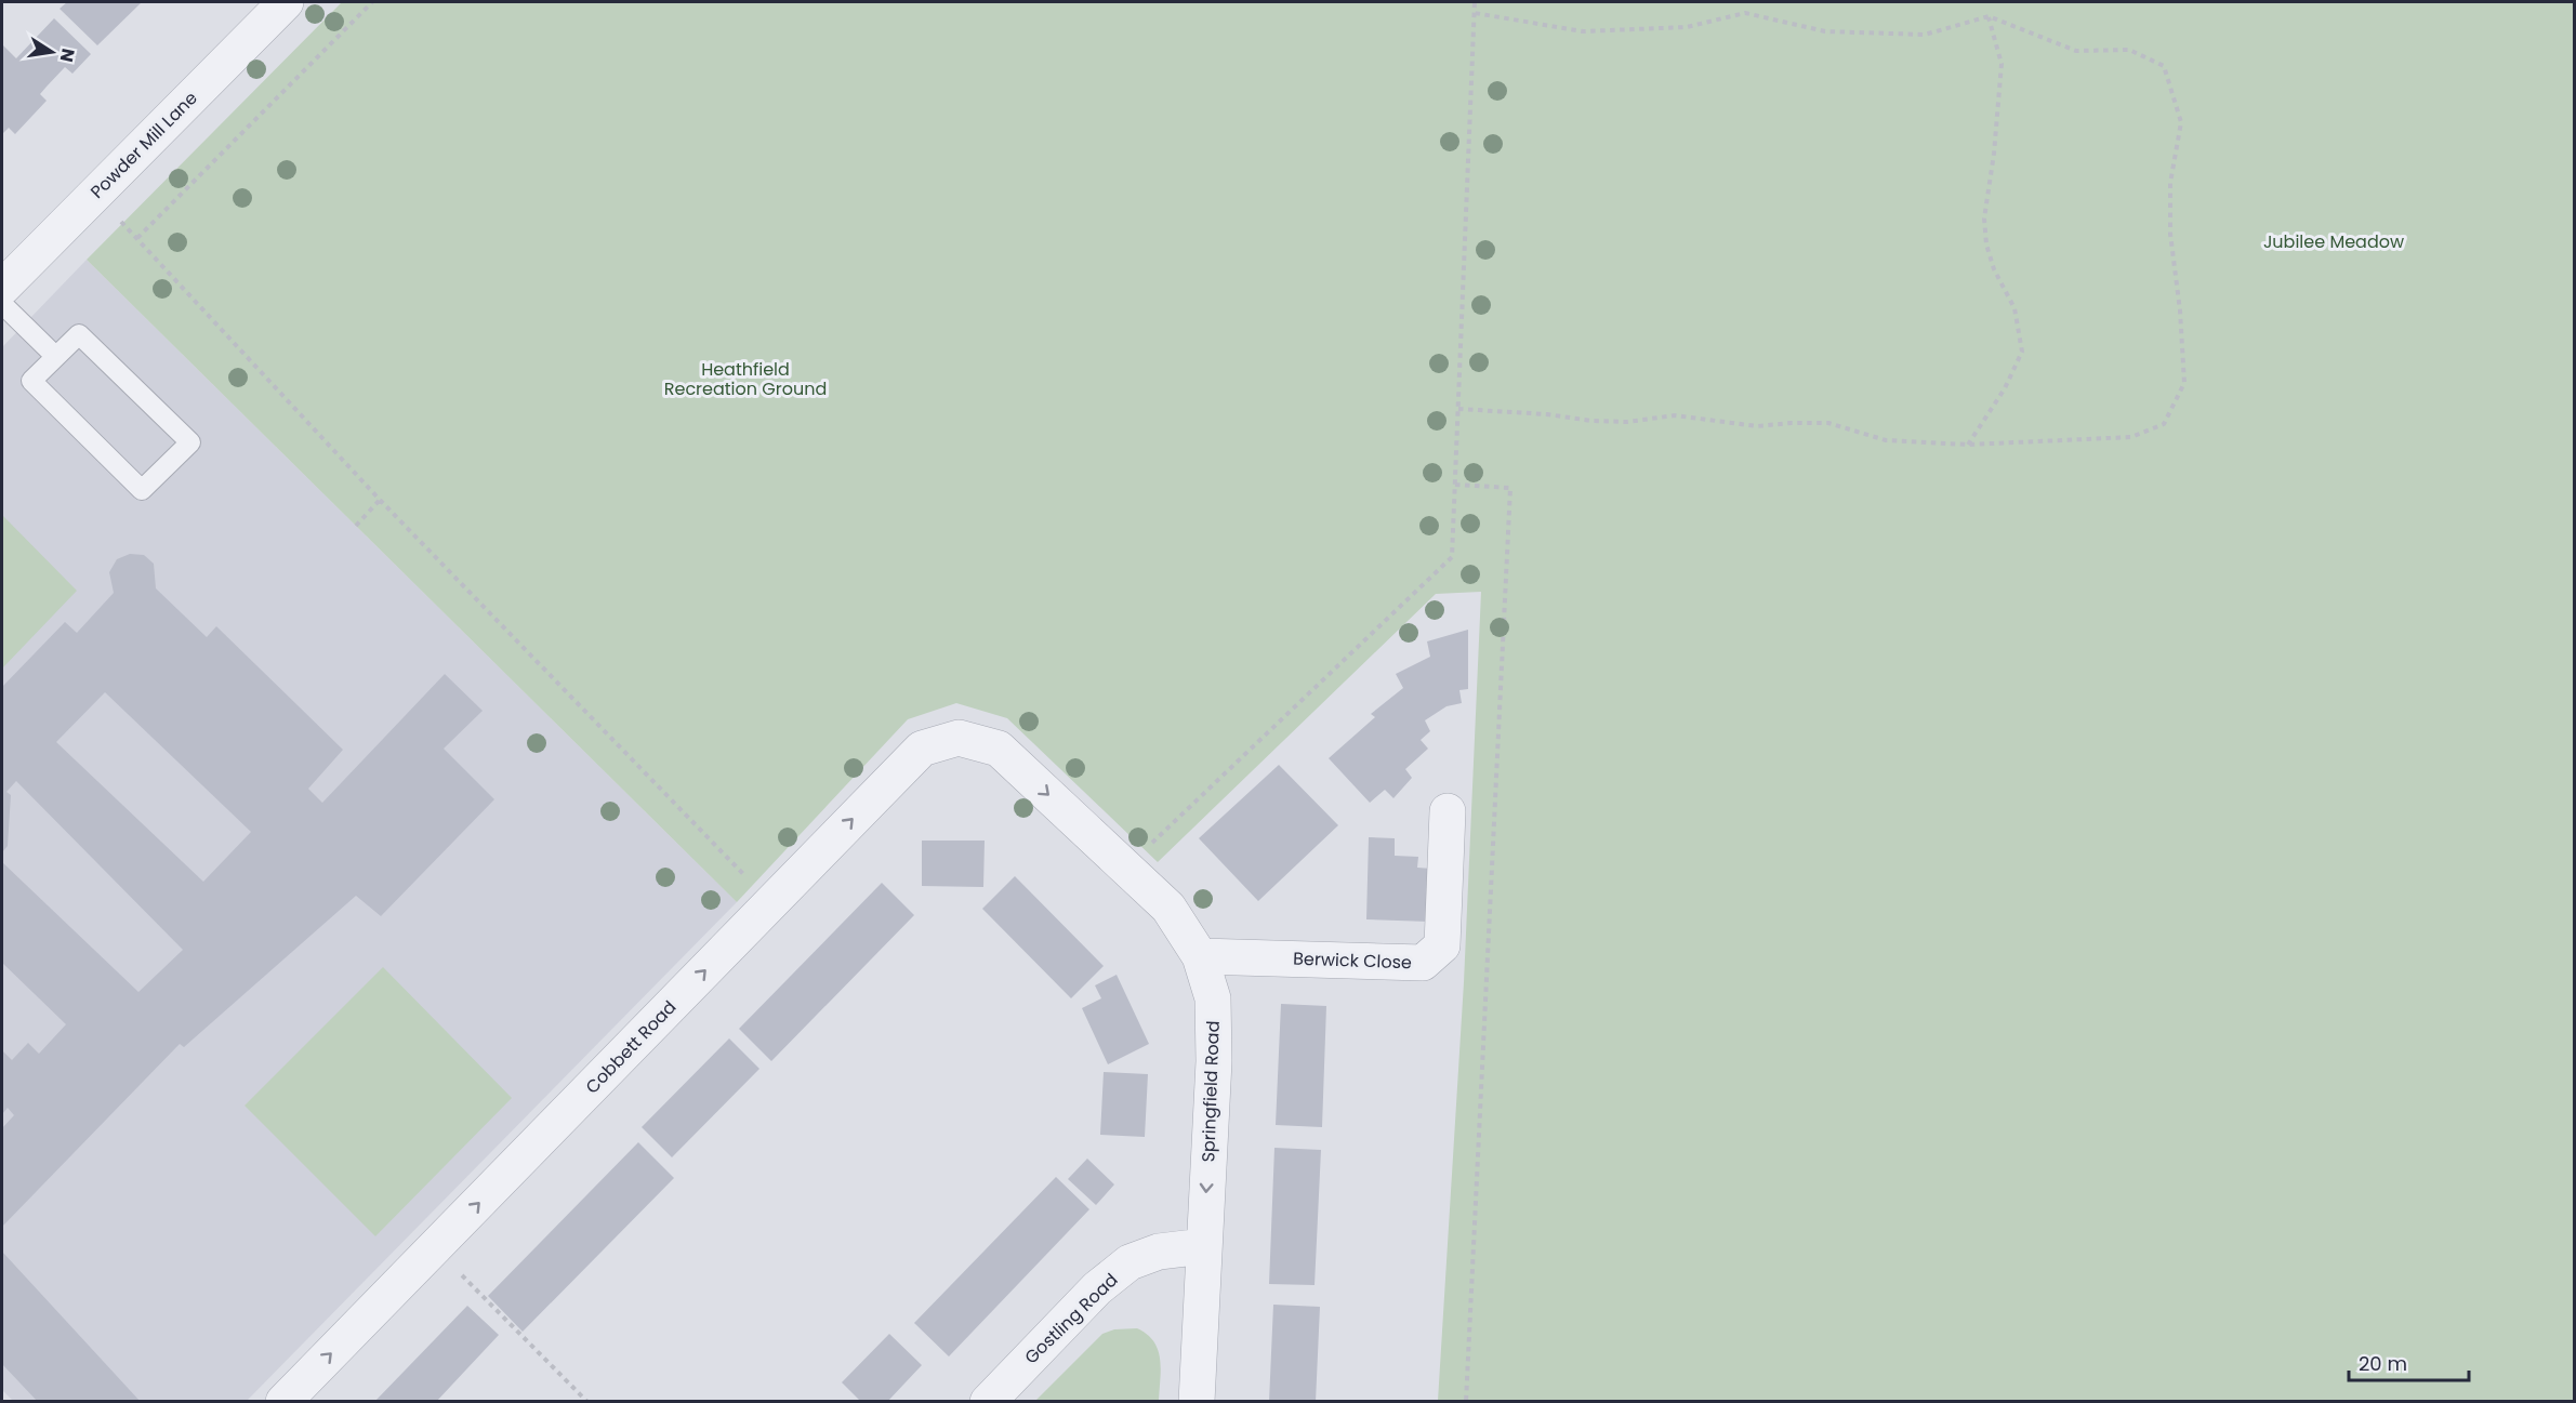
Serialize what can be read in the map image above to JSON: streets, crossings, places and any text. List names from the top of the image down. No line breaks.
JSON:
{"streets":{"street":["Powder Mill Lane","Berwick Close","Cobbett Road","Springfield Road","Gostling Road"]},"crossings":[["Berwick Close","Springfield Road"],["Cobbett Road","Springfield Road"],["Springfield Road","Gostling Road"]],"one_way":["Cobbett Road","Springfield Road"],"parks":["Jubilee Meadow","Heathfield Recreation Ground"],"scale_bar":"20 m","north":"right"}
